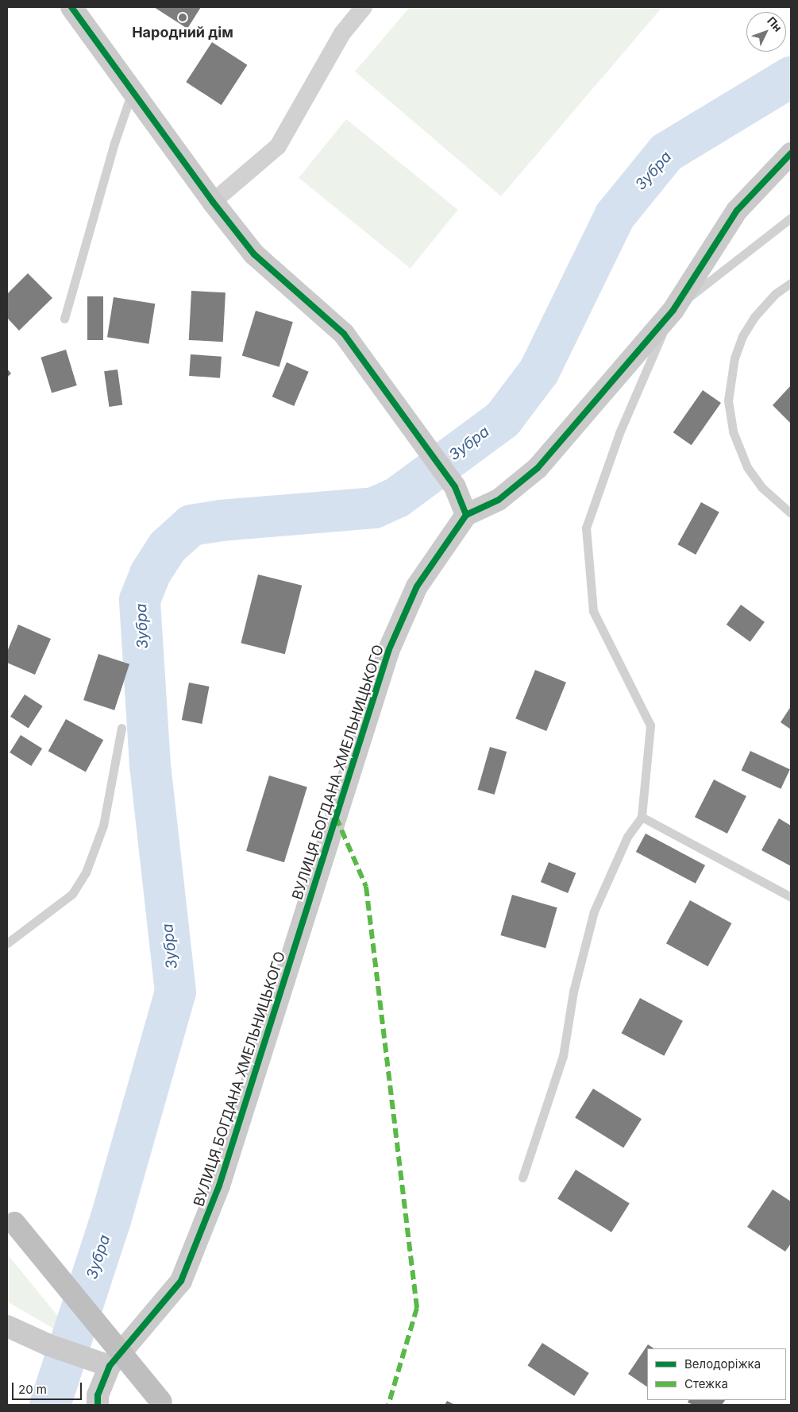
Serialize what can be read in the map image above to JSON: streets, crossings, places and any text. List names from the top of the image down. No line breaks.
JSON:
{"streets":{"street":["ВУЛИЦЯ БОГДАНА ХМЕЛЬНИЦЬКОГО"]},"water":["Зубра"],"places":["Народний дім"],"legend":["Велодоріжка","Стежка"],"scale_bar":"20 m","north":"top right"}
